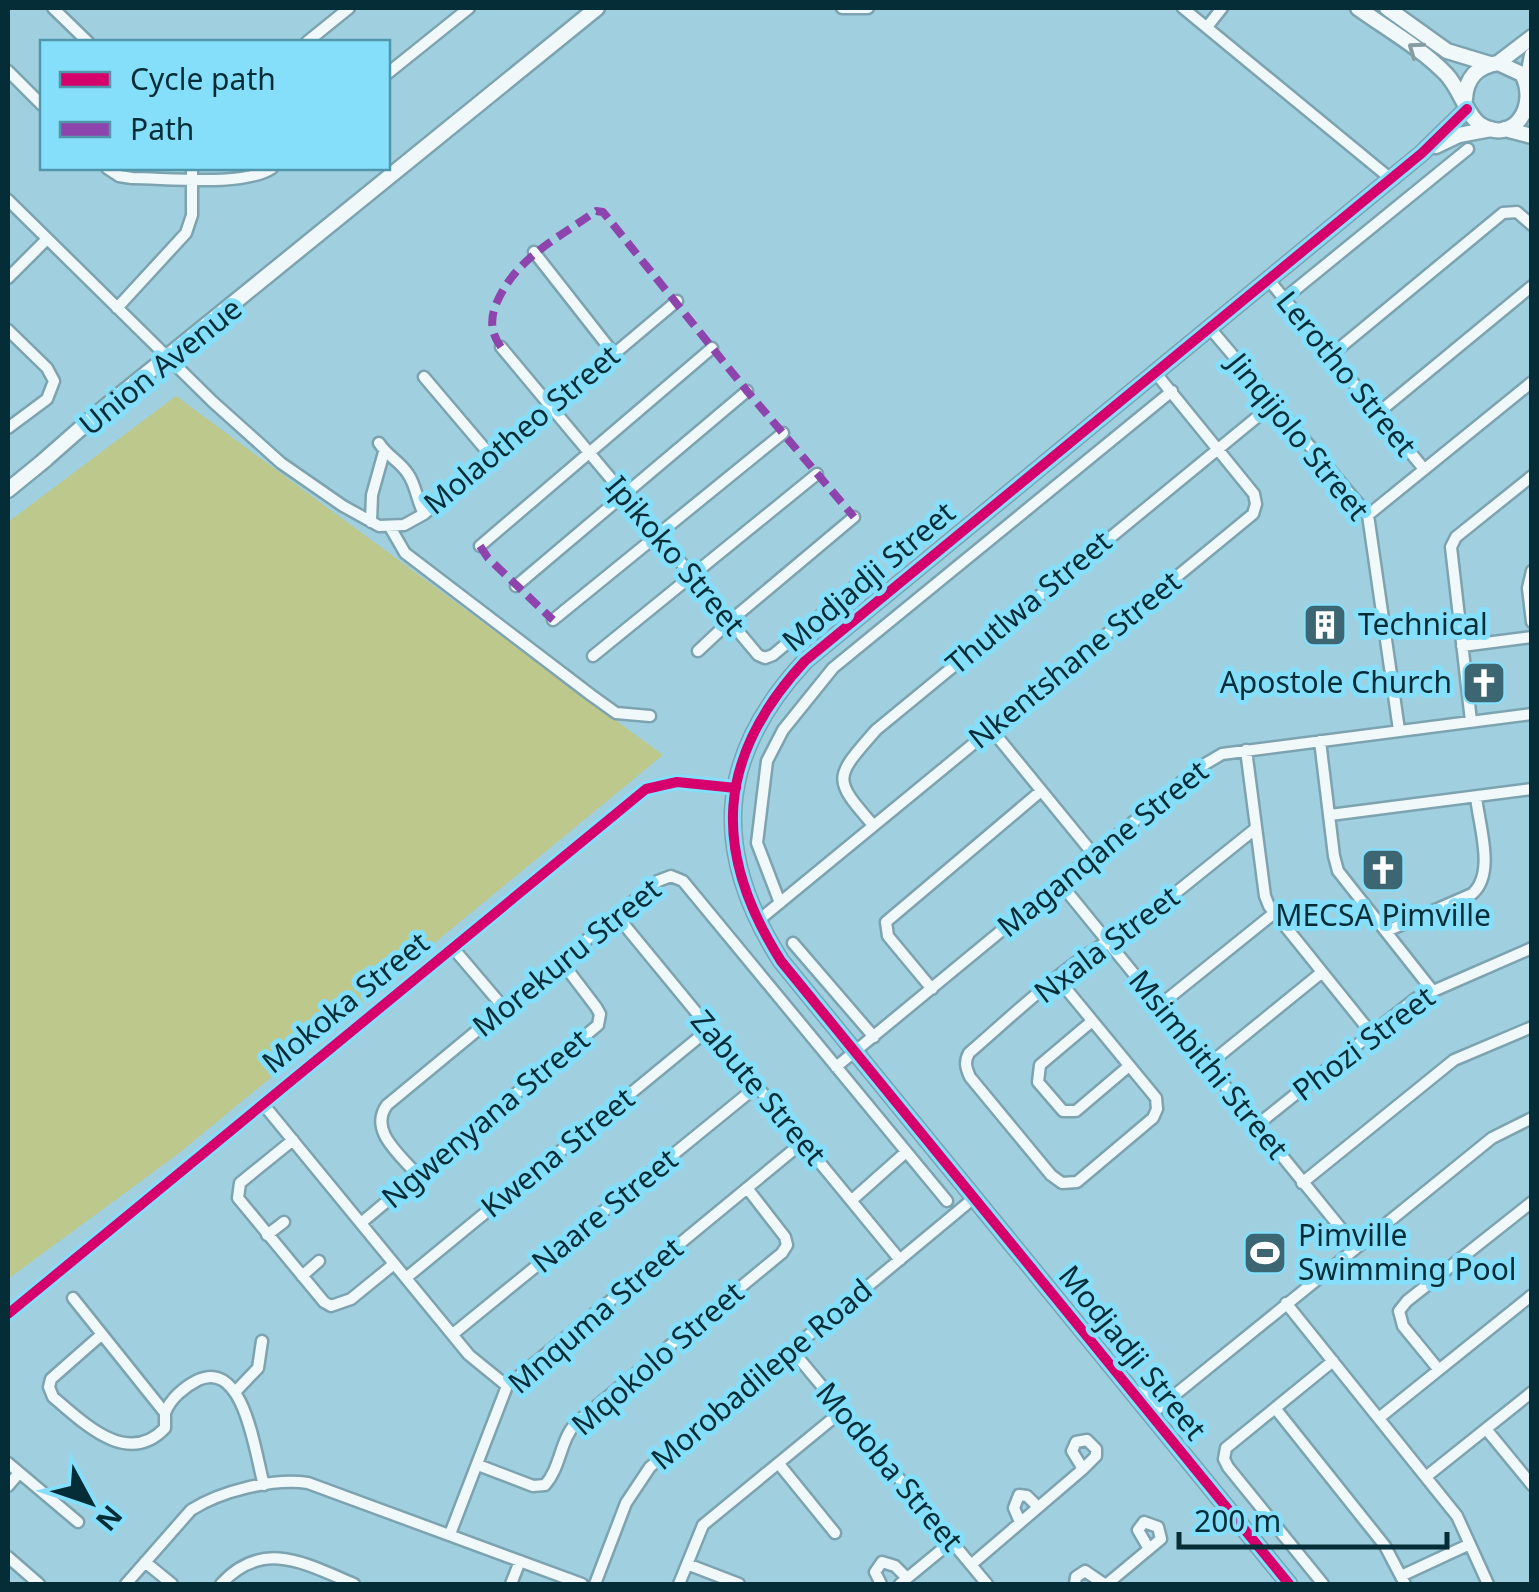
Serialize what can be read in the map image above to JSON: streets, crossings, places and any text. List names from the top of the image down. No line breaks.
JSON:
{"streets":{"street":["Union Avenue","Lerotho Street","Molaotheo Street","Jinqijolo Street","Ipikoko Street","Modjadji Street","Thutlwa Street","Nkentshane Street","Maganqane Street","Nxala Street","Morekuru Street","Mokoka Street","Phozi Street","Msimbithi Street","Zabute Street","Ngwenyana Street","Kwena Street","Naare Street","Mnquma Street","Mqokolo Street","Morobadilepe Road","Modoba Street"]},"crossings":[["Union Avenue","Molaotheo Street"],["Lerotho Street","Modjadji Street"],["Molaotheo Street","Ipikoko Street"],["Jinqijolo Street","Modjadji Street"],["Jinqijolo Street","Thutlwa Street"],["Jinqijolo Street","Maganqane Street"],["Modjadji Street","Nkentshane Street"],["Modjadji Street","Maganqane Street"],["Modjadji Street","Mokoka Street"],["Modjadji Street","Morobadilepe Road"],["Thutlwa Street","Nkentshane Street"],["Maganqane Street","Morekuru Street"],["Maganqane Street","Msimbithi Street"],["Nxala Street","Msimbithi Street"],["Morekuru Street","Zabute Street"],["Morekuru Street","Ngwenyana Street"],["Phozi Street","Msimbithi Street"],["Zabute Street","Kwena Street"],["Zabute Street","Naare Street"],["Zabute Street","Mnquma Street"],["Zabute Street","Morobadilepe Road"],["Mnquma Street","Mqokolo Street"],["Morobadilepe Road","Modoba Street"]],"places":{"building":["Technical"],"church":["Apostole Church","MECSA Pimville"],"sports":["Pimville Swimming Pool"]},"legend":["Cycle path","Path"],"scale_bar":"200 m","north":"bottom right"}
